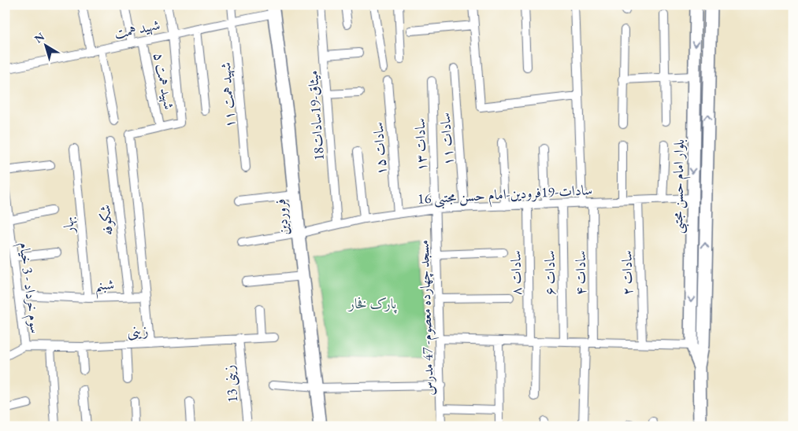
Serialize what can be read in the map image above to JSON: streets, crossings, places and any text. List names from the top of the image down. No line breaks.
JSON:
{"streets":{"main road":["بلوار امام حسن مجتبی","فروردین"],"street":["شهید همت","شهید همت ۵","شهید همت ۱۱","18میثاق-19سادات","سادات ۱۱","سادات ۱۳","سادات ۱۵","سادات-19فرودین-امام حسن مجتبی 16","شکوفه","بهار","سادات ۸","سادات ۶","سادات ۴","سادات ۲","شبنم","سوم خرداد - 3 خیام","مسجد چهارده معصوم- 47 مدرس","زینی","زینی 13"]},"crossings":[["شهید همت","شهید همت ۵"],["شهید همت","شهید همت ۱۱"],["شهید همت","فروردین"],["18میثاق-19سادات","سادات-19فرودین-امام حسن مجتبی 16"],["سادات ۱۱","سادات-19فرودین-امام حسن مجتبی 16"],["سادات ۱۳","سادات-19فرودین-امام حسن مجتبی 16"],["سادات ۱۳","مسجد چهارده معصوم- 47 مدرس"],["سادات ۱۵","سادات-19فرودین-امام حسن مجتبی 16"],["بلوار امام حسن مجتبی","سادات-19فرودین-امام حسن مجتبی 16"],["سادات-19فرودین-امام حسن مجتبی 16","فروردین"],["سادات-19فرودین-امام حسن مجتبی 16","سادات ۸"],["سادات-19فرودین-امام حسن مجتبی 16","سادات ۶"],["سادات-19فرودین-امام حسن مجتبی 16","سادات ۴"],["سادات-19فرودین-امام حسن مجتبی 16","سادات ۲"],["سادات-19فرودین-امام حسن مجتبی 16","مسجد چهارده معصوم- 47 مدرس"],["شکوفه","شبنم"],["بهار","شبنم"],["شبنم","سوم خرداد - 3 خیام"],["سوم خرداد - 3 خیام","زینی"],["زینی","زینی 13"]],"parks":["پارک فخار"],"north":"top left"}
